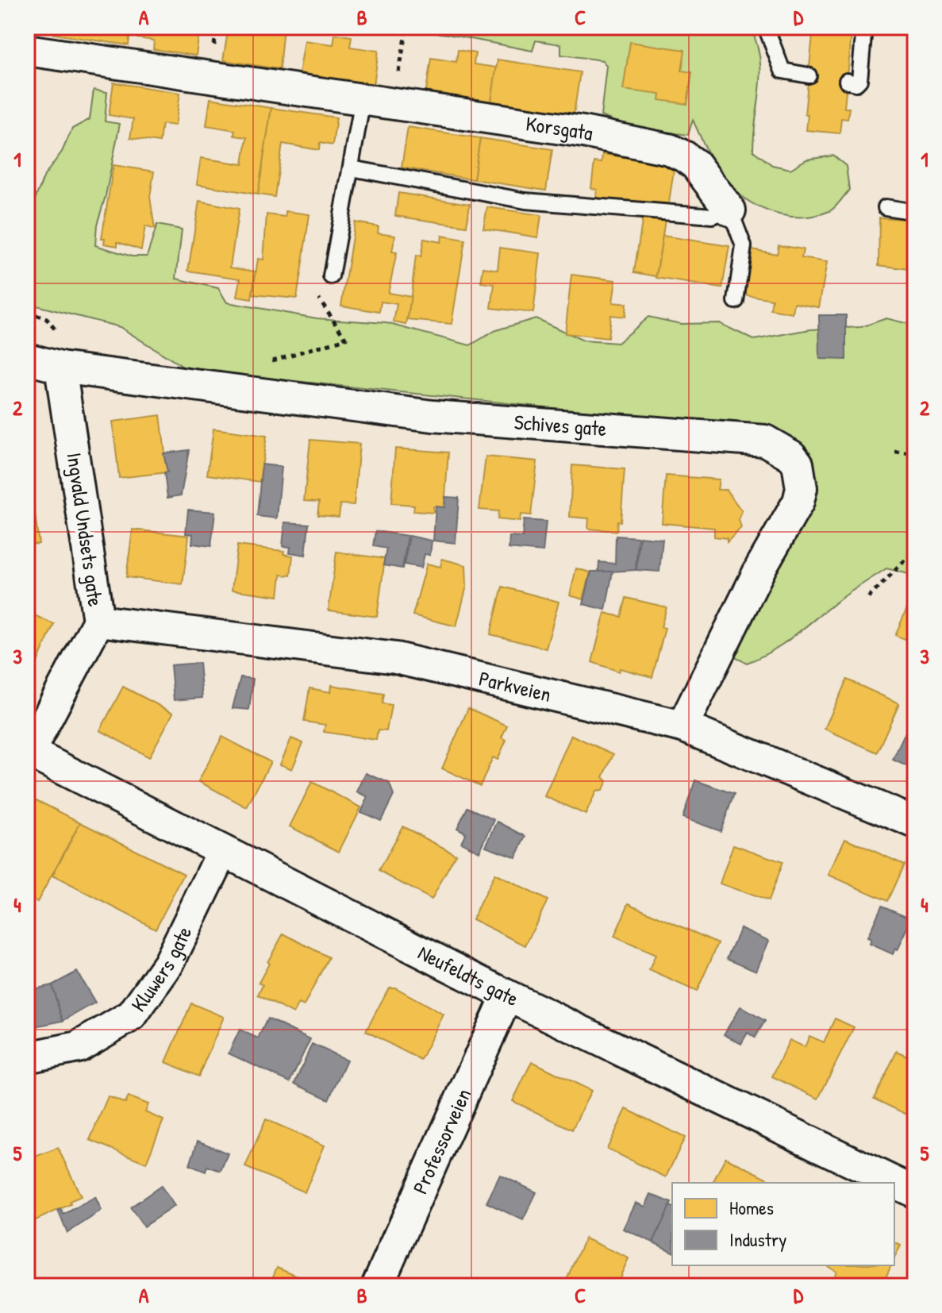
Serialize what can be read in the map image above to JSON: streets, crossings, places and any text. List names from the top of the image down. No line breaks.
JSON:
{"streets":{"street":["Korsgata","Schives gate","Ingvald Undsets gate","Parkveien","Kluwers gate","Neufeldts gate","Professorveien"]},"crossings":[["Schives gate","Ingvald Undsets gate"],["Schives gate","Parkveien"],["Ingvald Undsets gate","Parkveien"],["Ingvald Undsets gate","Neufeldts gate"],["Kluwers gate","Neufeldts gate"],["Neufeldts gate","Professorveien"]],"legend":["Homes","Industry"],"grid":{"columns":["A","B","C","D"],"rows":["1","2","3","4","5"]}}
